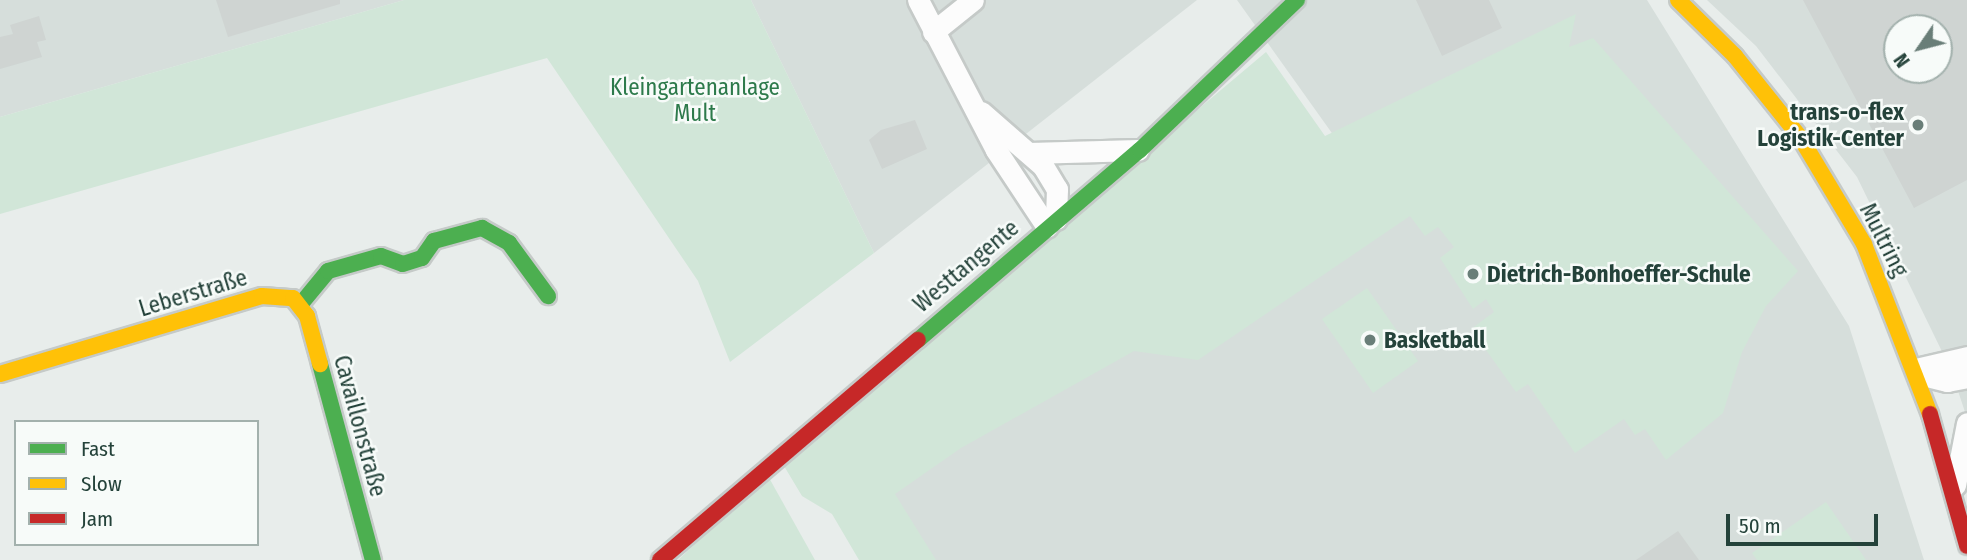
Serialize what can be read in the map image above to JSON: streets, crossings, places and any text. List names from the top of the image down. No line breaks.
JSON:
{"streets":{"street":["Multring","Westtangente","Leberstraße","Cavaillonstraße"]},"crossings":[["Leberstraße","Cavaillonstraße"]],"parks":["Kleingartenanlage Mult"],"places":["trans-o-flex Logistik-Center","Dietrich-Bonhoeffer-Schule","Basketball"],"legend":["Fast","Slow","Jam"],"scale_bar":"50 m","north":"bottom left"}
